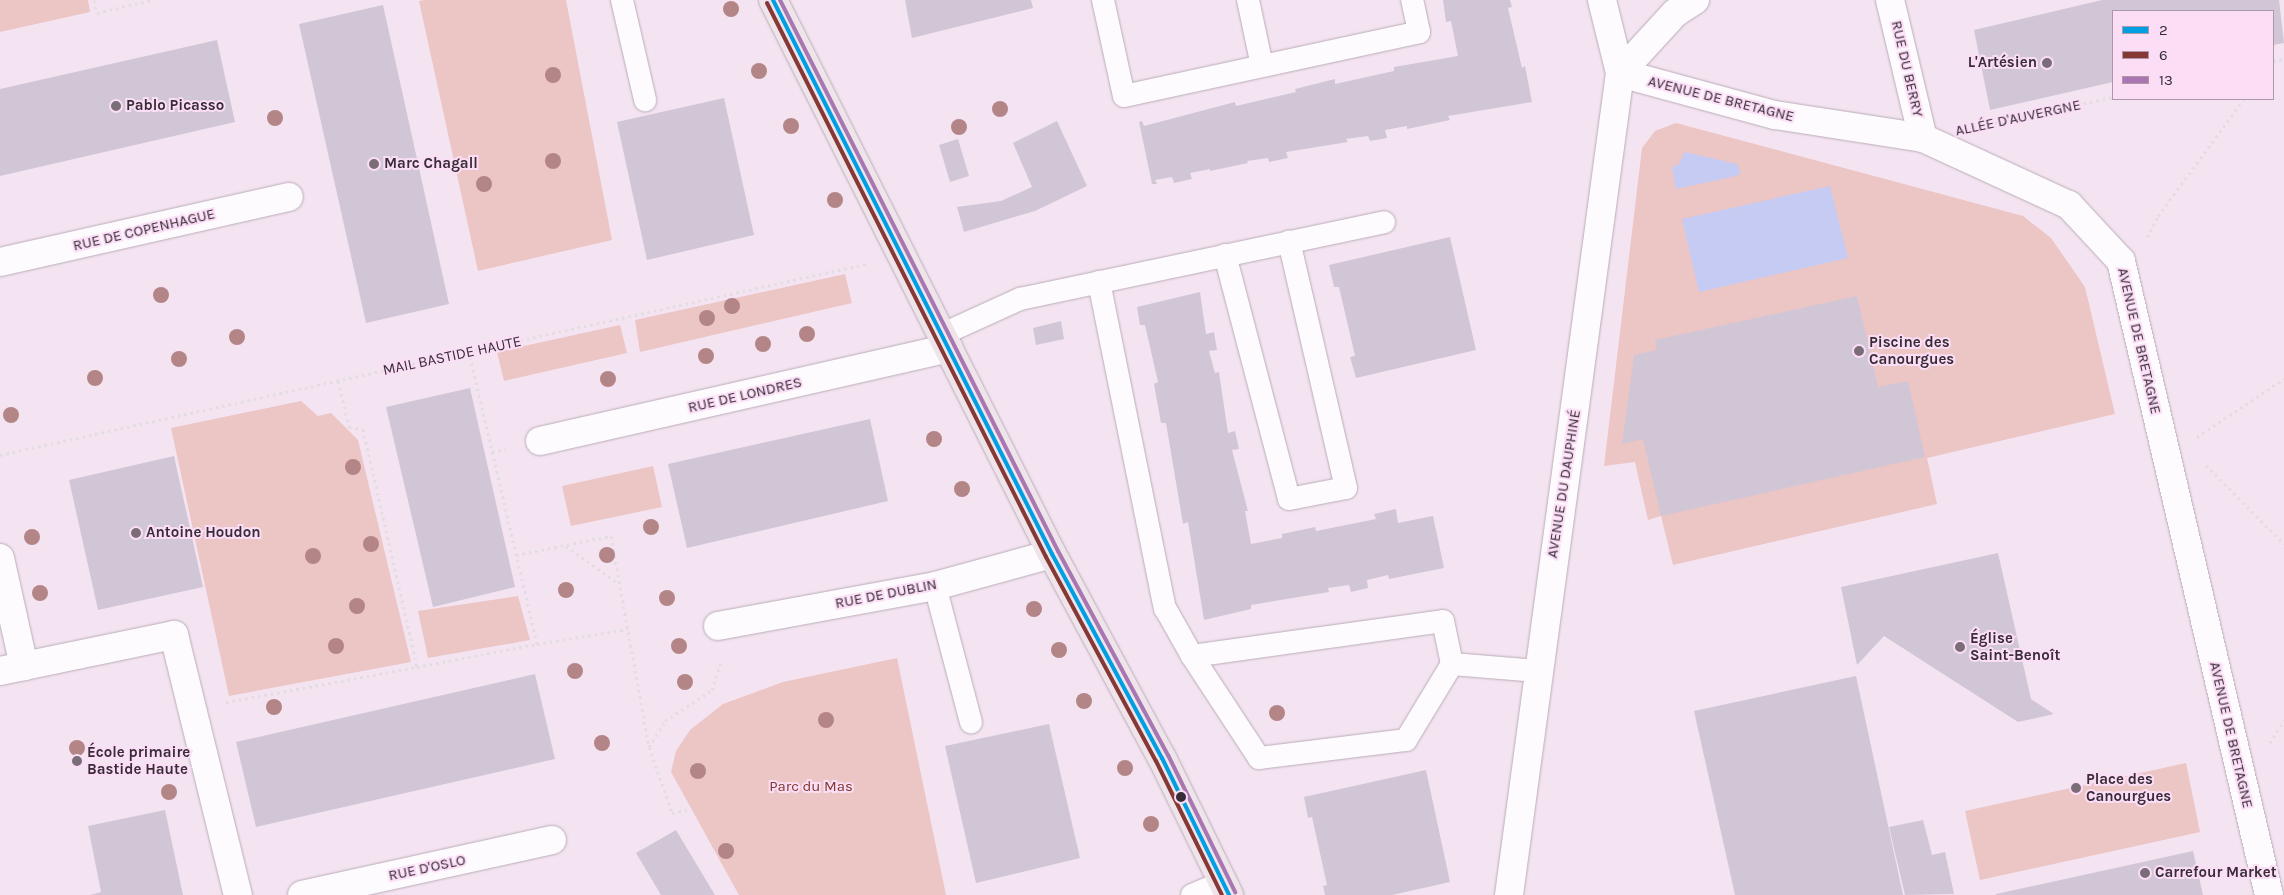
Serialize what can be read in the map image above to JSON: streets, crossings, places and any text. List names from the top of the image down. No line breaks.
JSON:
{"streets":{"street":["RUE DU BERRY","AVENUE DE BRETAGNE","RUE DE COPENHAGUE","RUE DE LONDRES","AVENUE DU DAUPHINÉ","RUE DE DUBLIN","RUE D'OSLO"],"path":["ALLÉE D'AUVERGNE","MAIL BASTIDE HAUTE"]},"crossings":[["RUE DU BERRY","AVENUE DE BRETAGNE"],["AVENUE DE BRETAGNE","AVENUE DU DAUPHINÉ"]],"parks":["Parc du Mas"],"places":["L'Artésien","Pablo Picasso","Marc Chagall","Piscine des Canourgues","Antoine Houdon","Église Saint-Benoît","École primaire Bastide Haute","Place des Canourgues","Carrefour Market"],"lines":["transit line 2","transit line 13","transit line 6"],"legend":["2","6","13"]}
